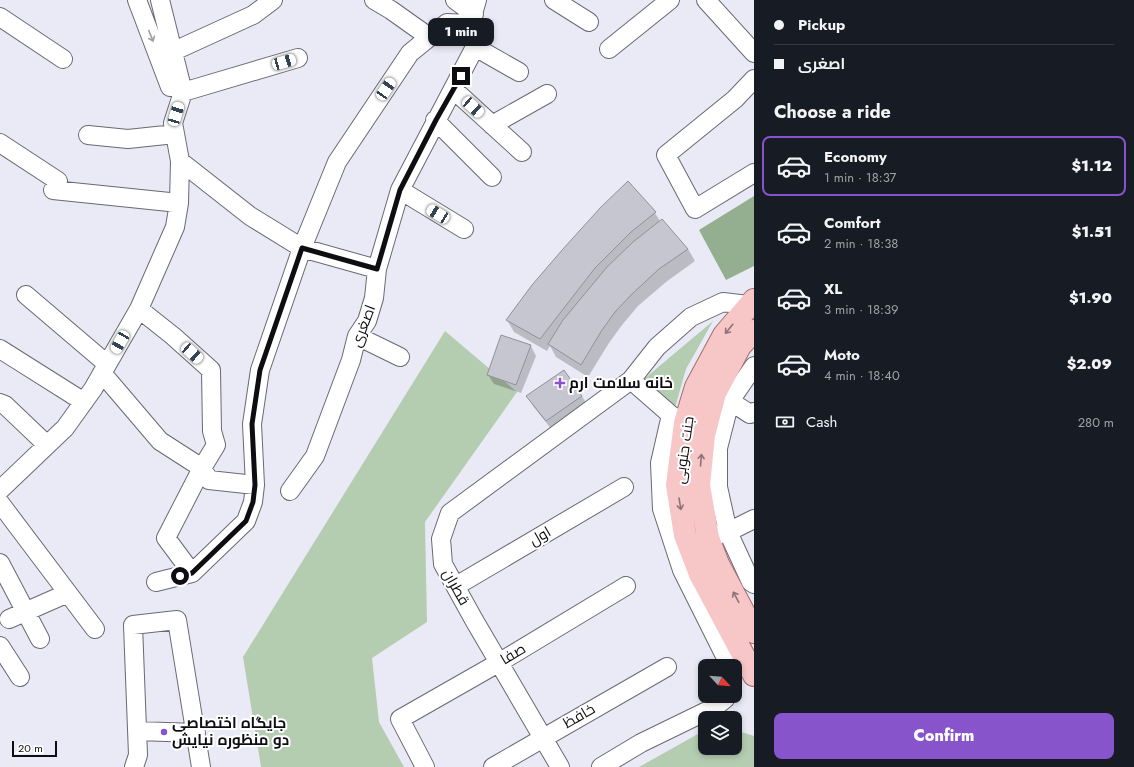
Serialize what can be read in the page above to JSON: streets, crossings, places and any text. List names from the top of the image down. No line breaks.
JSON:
{"streets":{"main road":["جنت جنوبی"],"street":["اصغری","اول","قطران","صفا","خافظ"]},"crossings":[["جنت جنوبی","قطران"],["اول","قطران"],["قطران","صفا"],["قطران","خافظ"]],"places":{"health":["خانه سلامت ارم"],"other":["جایگاه اختصاصی دو منظوره نیایش"]},"scale_bar":"20 m","north":"bottom right","page":{"banner":["Pickup","اصغری"],"bubble":"1 min","heading":"Choose a ride","list":[{"name":"Economy","note":"1 min · 18:37","value":"$1.12"},{"name":"Comfort","note":"2 min · 18:38","value":"$1.51"},{"name":"XL","note":"3 min · 18:39","value":"$1.90"},{"name":"Moto","note":"4 min · 18:40","value":"$2.09"}],"pay":["Cash","280 m"],"buttons":"Confirm","scale":"20 m"}}
